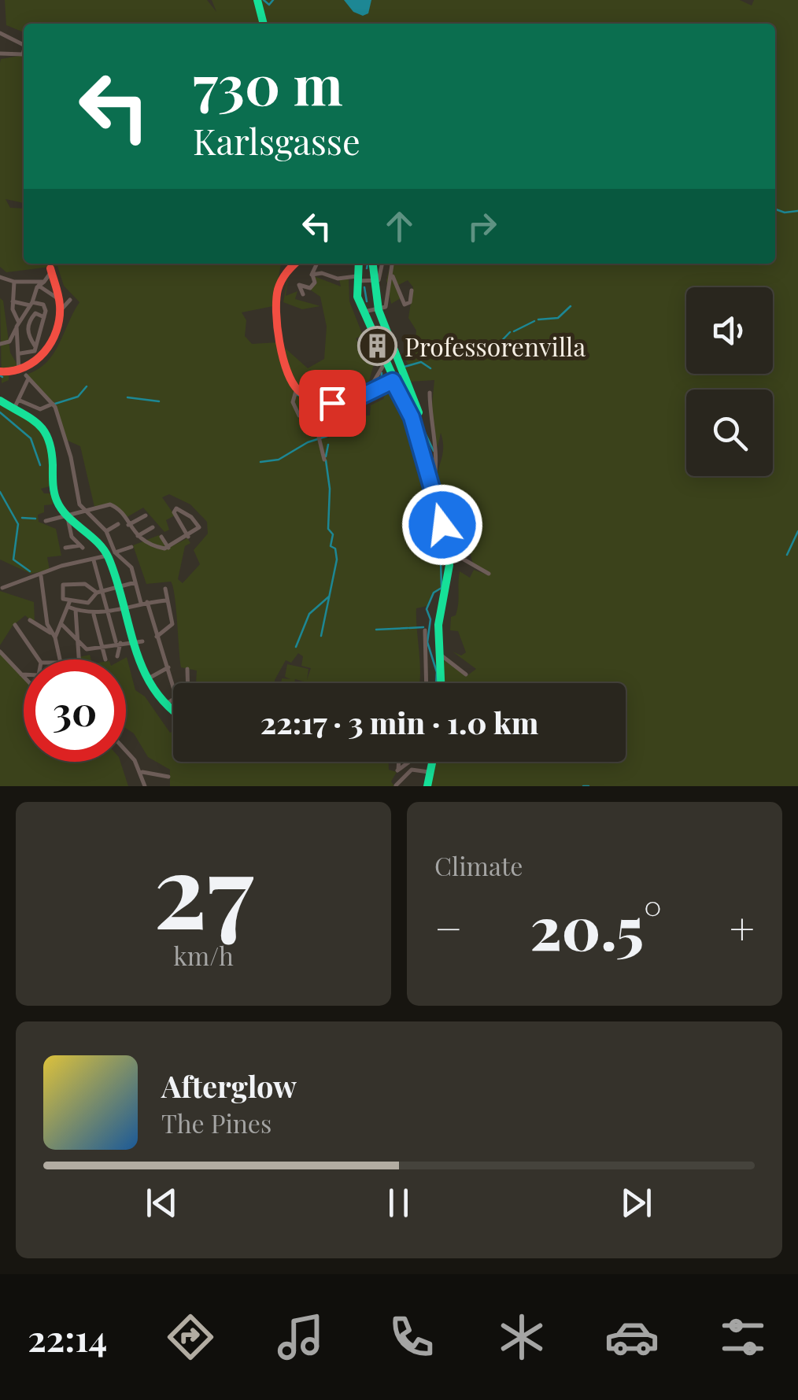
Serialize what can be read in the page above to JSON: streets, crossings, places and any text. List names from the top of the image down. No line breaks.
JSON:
{"places":{"building":["Professorenvilla"]},"page":{"turn":["730 m","Karlsgasse"],"limit":"30","trip":"22:17 · 3 min · 1.0 km","tile":[["27","km/h"],"Climate"],"heat":["−","20.5°","+"],"song":["Afterglow","The Pines"],"tabs":"22:14"}}
